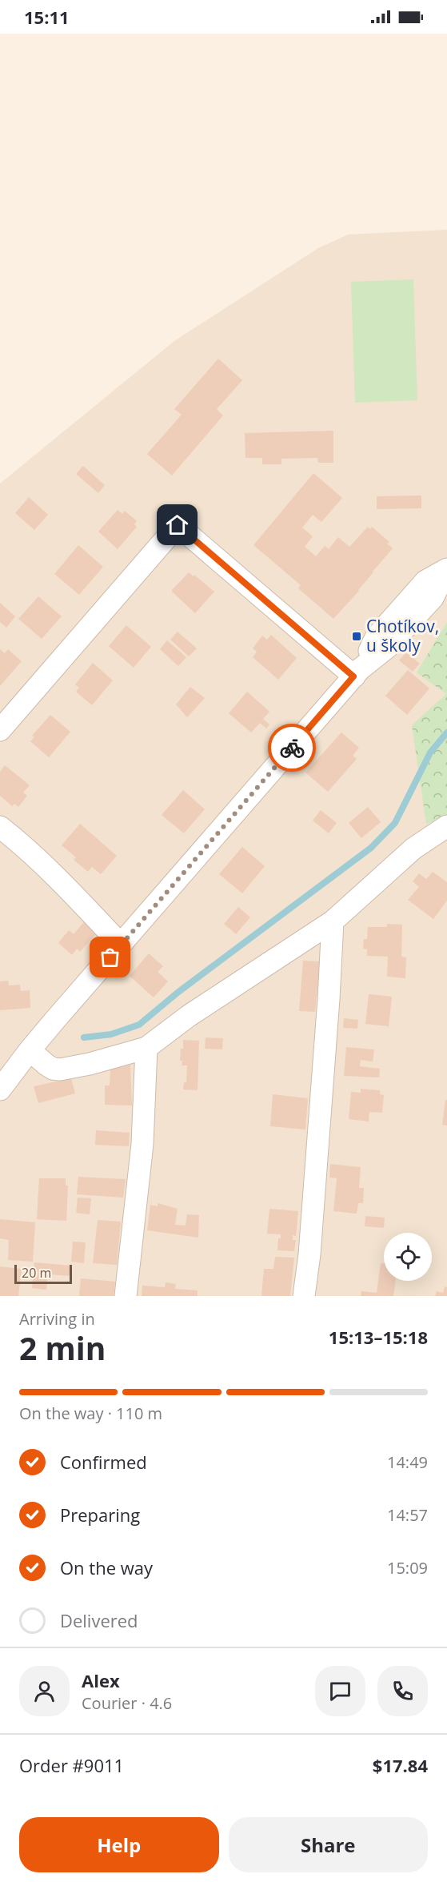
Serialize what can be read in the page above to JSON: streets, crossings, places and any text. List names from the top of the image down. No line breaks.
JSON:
{"places":{"transit":["Chotíkov, u školy"]},"scale_bar":"20 m","page":{"status":"15:11","scale":"20 m","heading":["2 min","Arriving in","15:13–15:18"],"panel":["Alex","Courier · 4.6","Order #9011","$17.84"],"bar":"On the way · 110 m","list":[["Confirmed","14:49"],["Preparing","14:57"],["On the way","15:09"],"Delivered"],"buttons":["Help","Share"]}}
